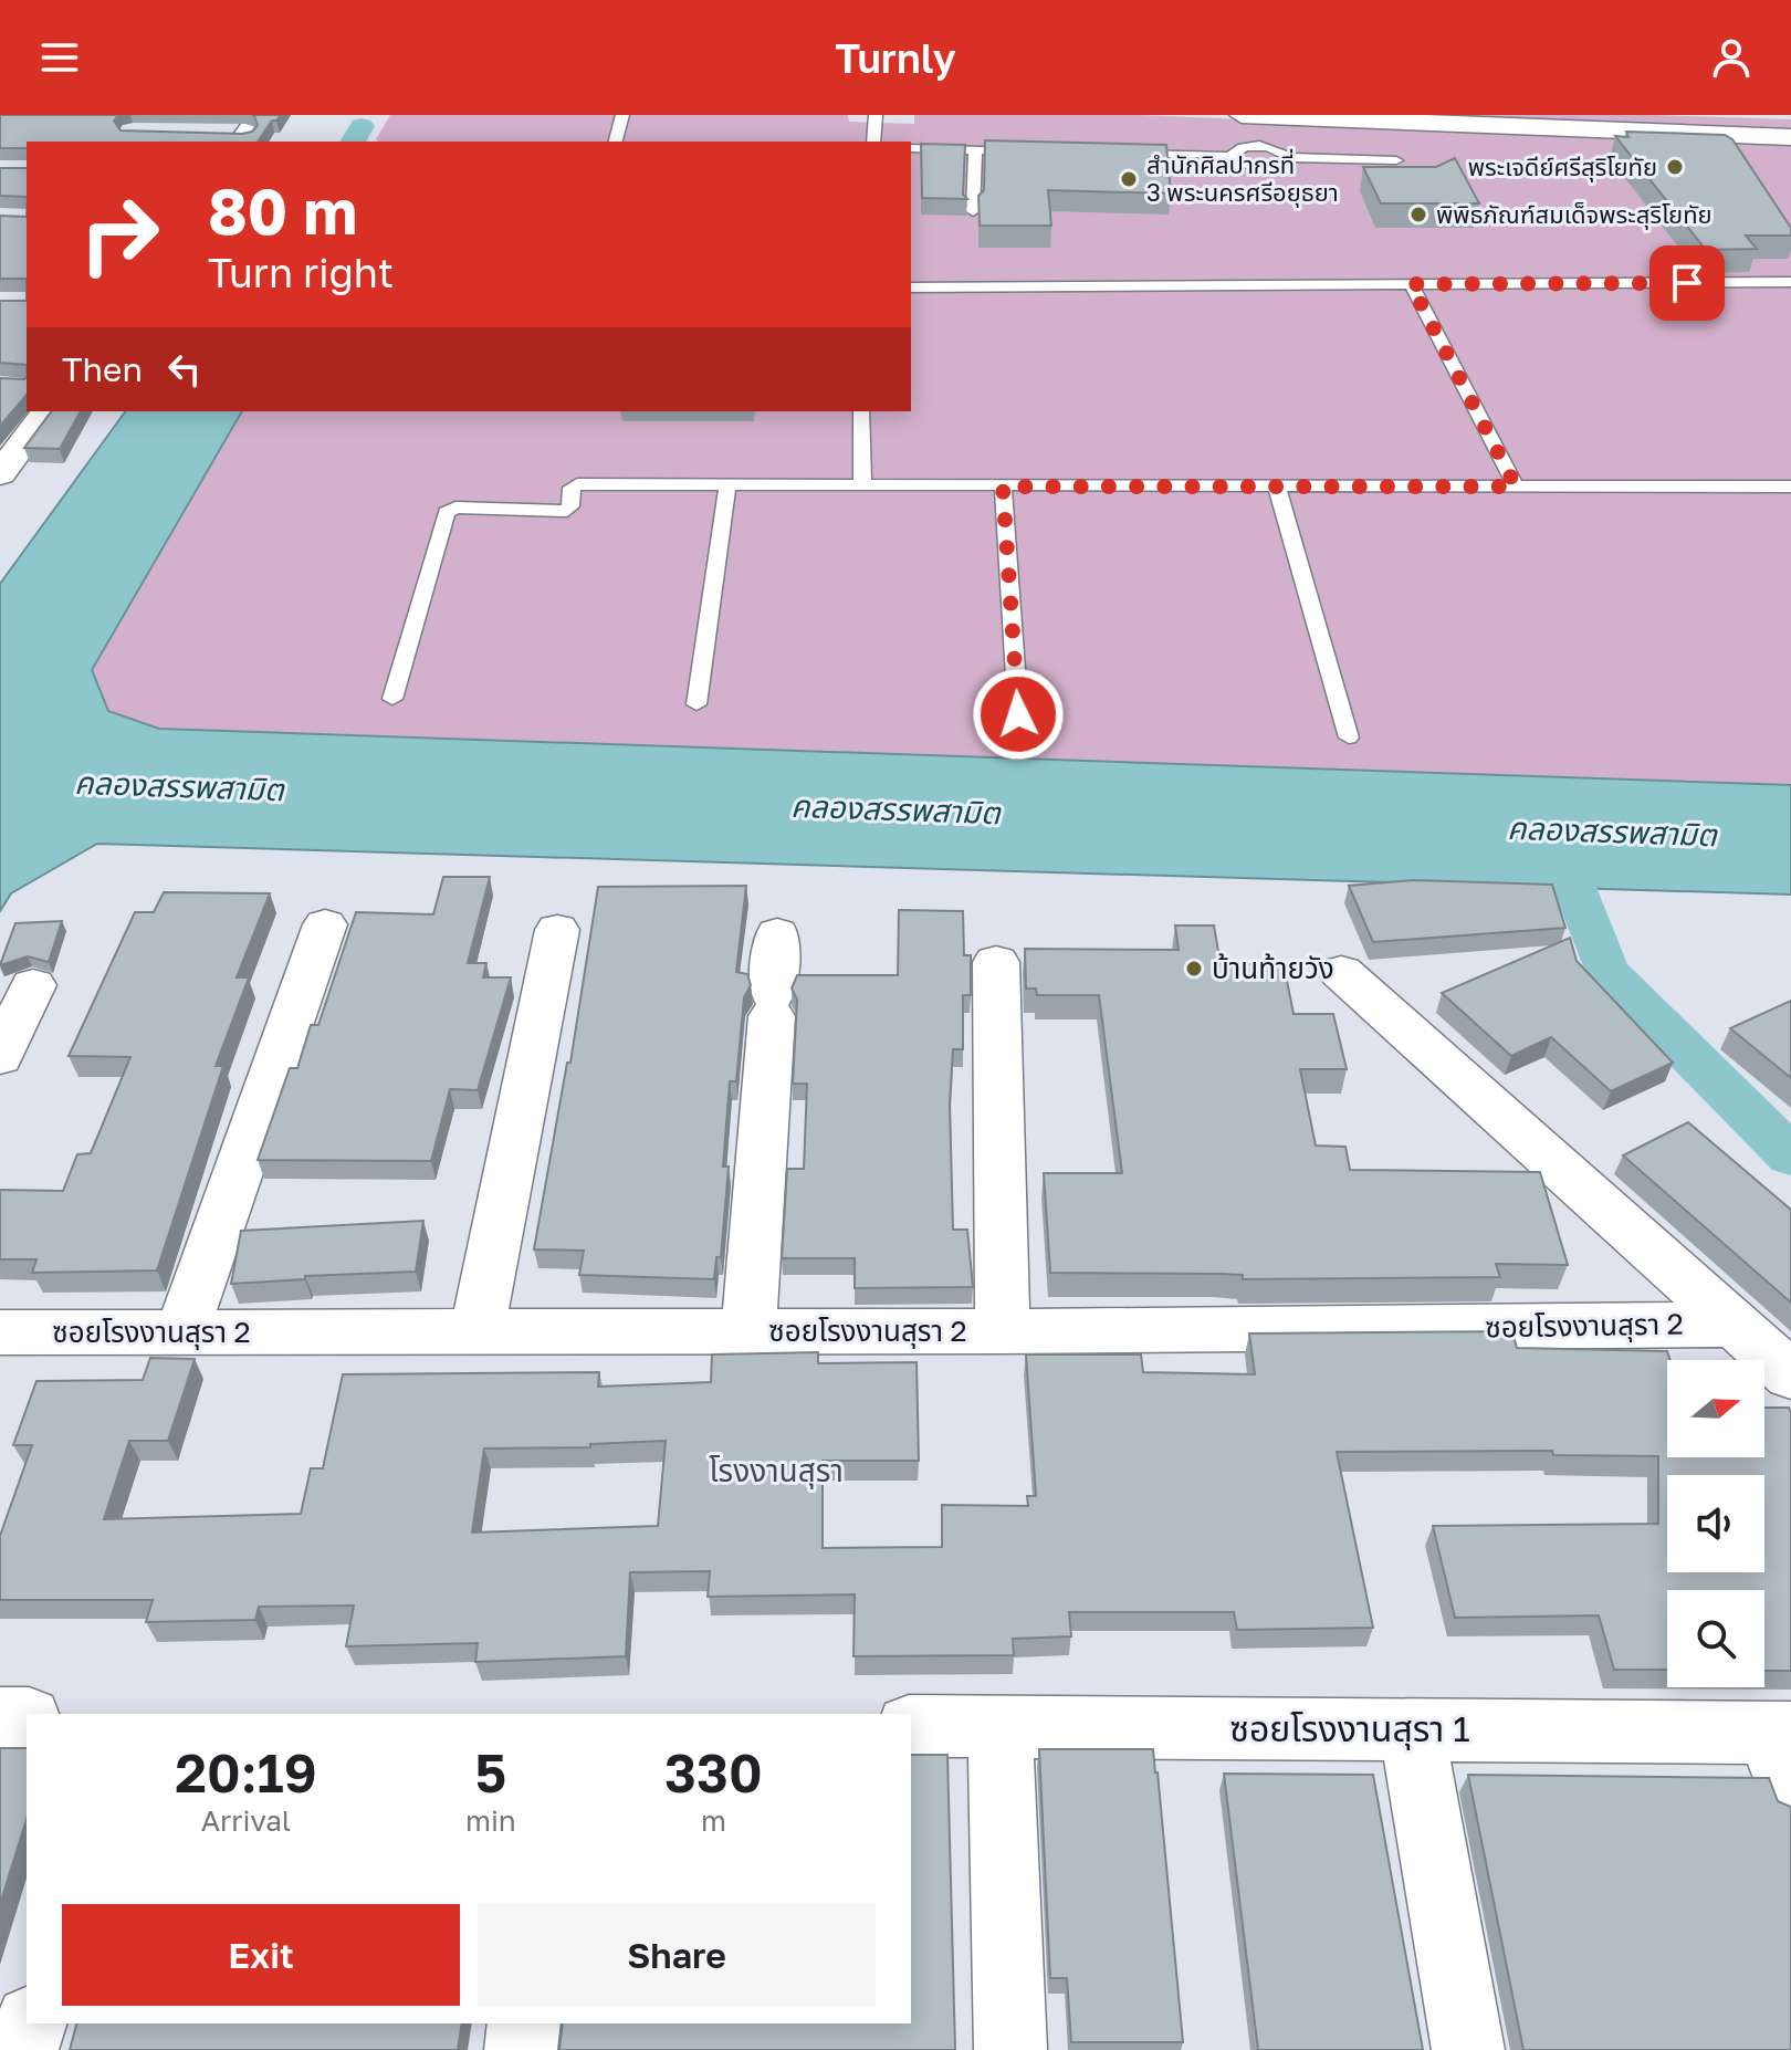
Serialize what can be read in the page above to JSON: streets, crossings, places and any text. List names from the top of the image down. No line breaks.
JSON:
{"streets":{"street":["ซอยโรงงานสุรา 2","ซอยโรงงานสุรา 1"]},"districts":["โรงงานสุรา"],"water":["คลองสรรพสามิต"],"places":["พระเจดีย์ศรีสุริโยทัย","สำนักศิลปากรที่ 3 พระนครศรีอยุธยา","พิพิธภัณฑ์สมเด็จพระสุริโยทัย","บ้านท้ายวัง"],"north":"right","page":{"header":"Turnly","turn":["80 m","Turn right"],"then":"Then","eta":["20:19","Arrival","5","min","330","m"],"buttons":["Exit","Share"]}}
